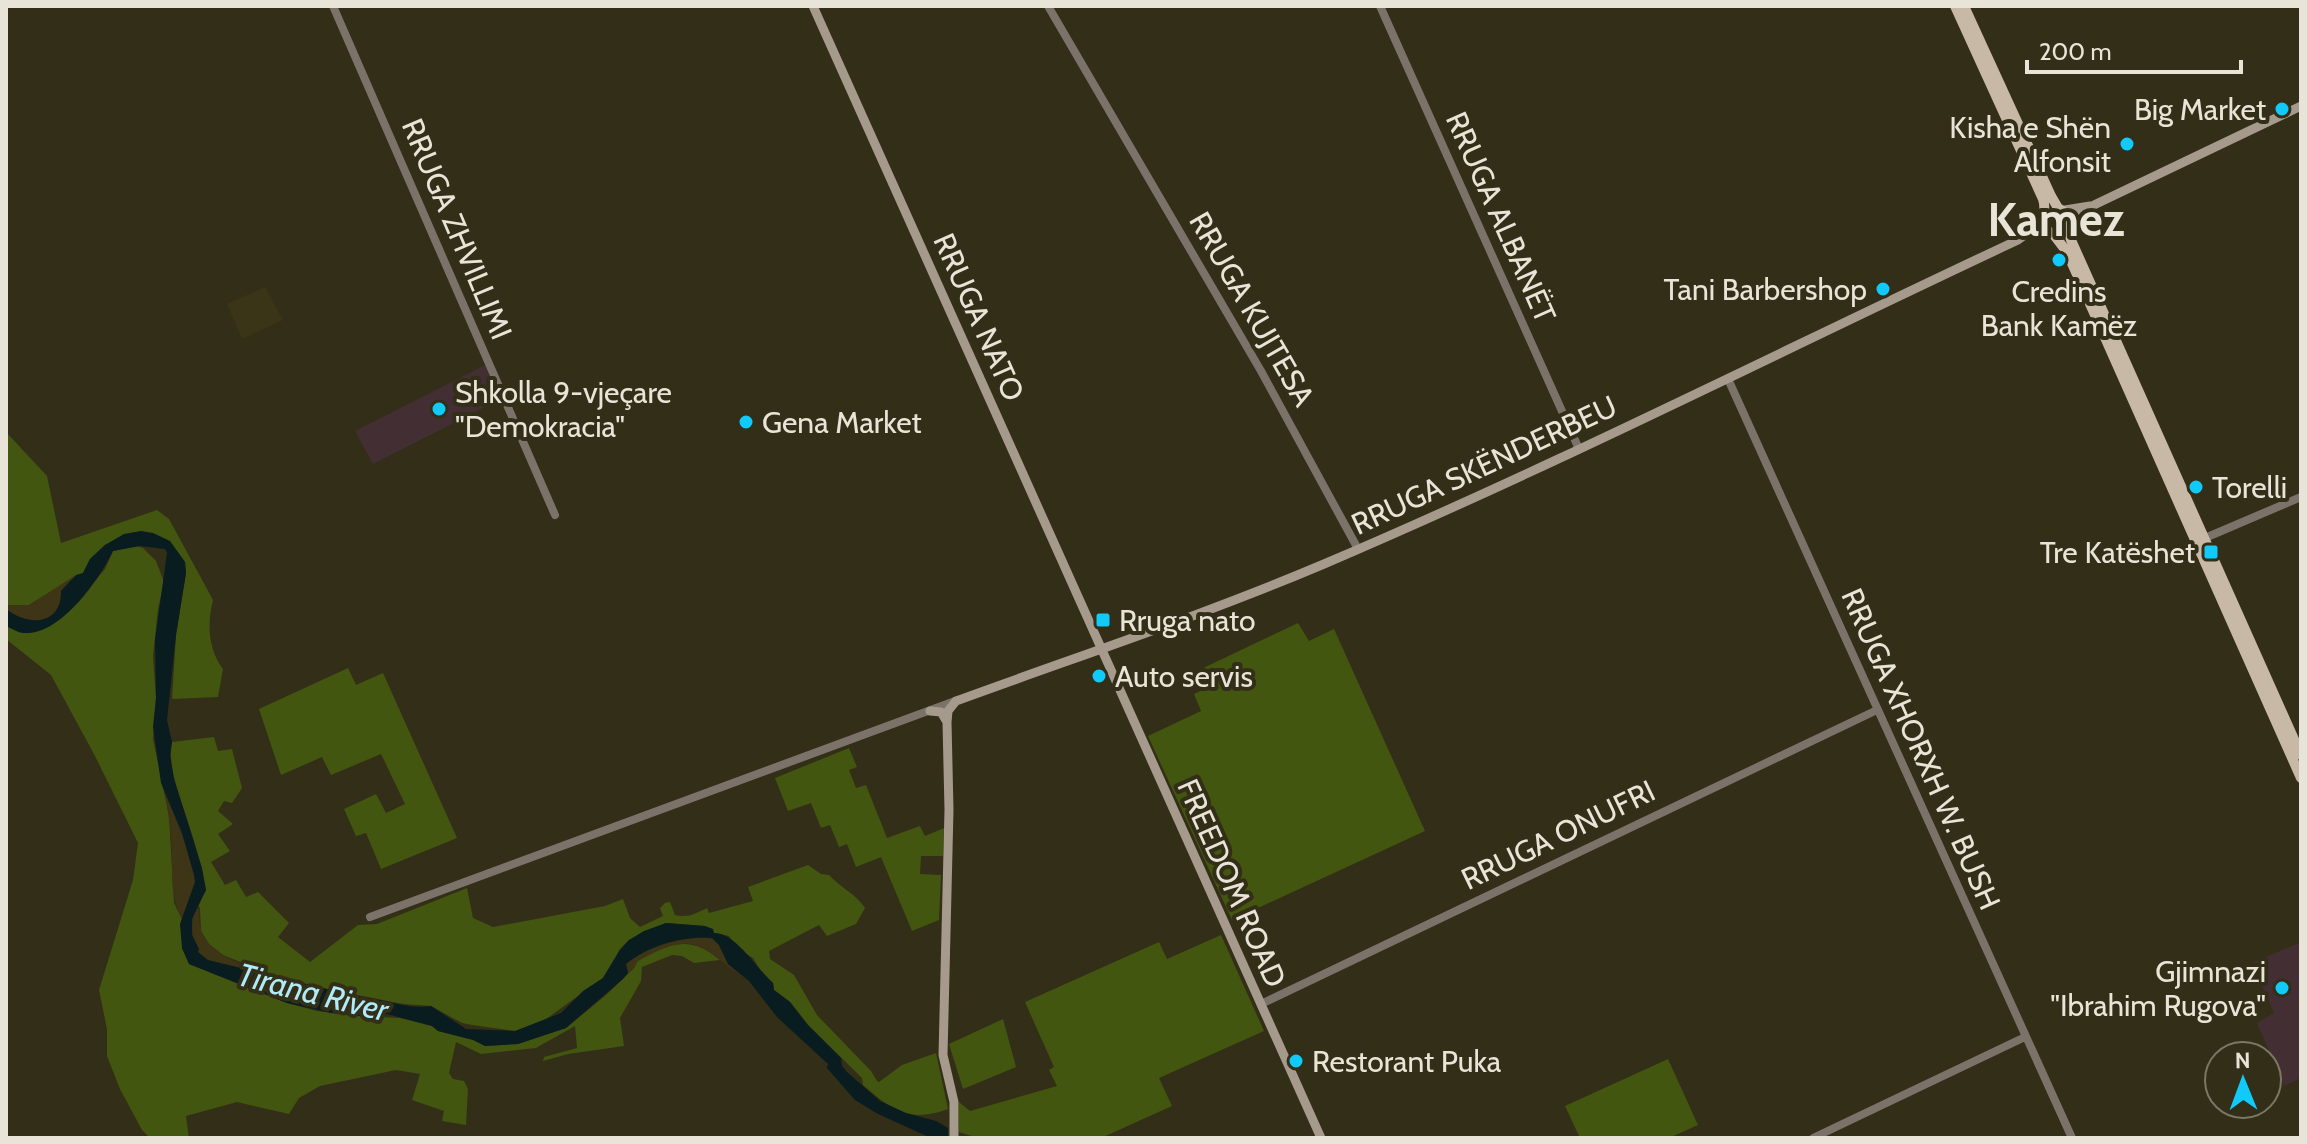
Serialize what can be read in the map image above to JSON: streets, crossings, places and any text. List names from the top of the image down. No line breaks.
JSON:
{"streets":{"main road":["RRUGA NATO","RRUGA SKËNDERBEU","FREEDOM ROAD"],"street":["RRUGA ALBANËT","RRUGA ZHVILLIMI","RRUGA KUJTESA","RRUGA XHORXH W. BUSH","RRUGA ONUFRI"]},"crossings":[["RRUGA ALBANËT","RRUGA SKËNDERBEU"],["RRUGA KUJTESA","RRUGA SKËNDERBEU"],["RRUGA NATO","RRUGA SKËNDERBEU"],["RRUGA NATO","FREEDOM ROAD"],["RRUGA SKËNDERBEU","RRUGA XHORXH W. BUSH"],["RRUGA SKËNDERBEU","FREEDOM ROAD"],["RRUGA XHORXH W. BUSH","RRUGA ONUFRI"],["RRUGA ONUFRI","FREEDOM ROAD"]],"districts":["Kamez"],"water":["Tirana River"],"places":{"other":["Big Market","Kisha e Shën Alfonsit","Credins Bank Kamëz","Tani Barbershop","Shkolla 9-vjeçare \"Demokracia\"","Gena Market","Torelli","Auto servis","Gjimnazi \"Ibrahim Rugova\"","Restorant Puka"],"transit":["Tre Katëshet","Rruga nato"]},"scale_bar":"200 m","north":"top"}
